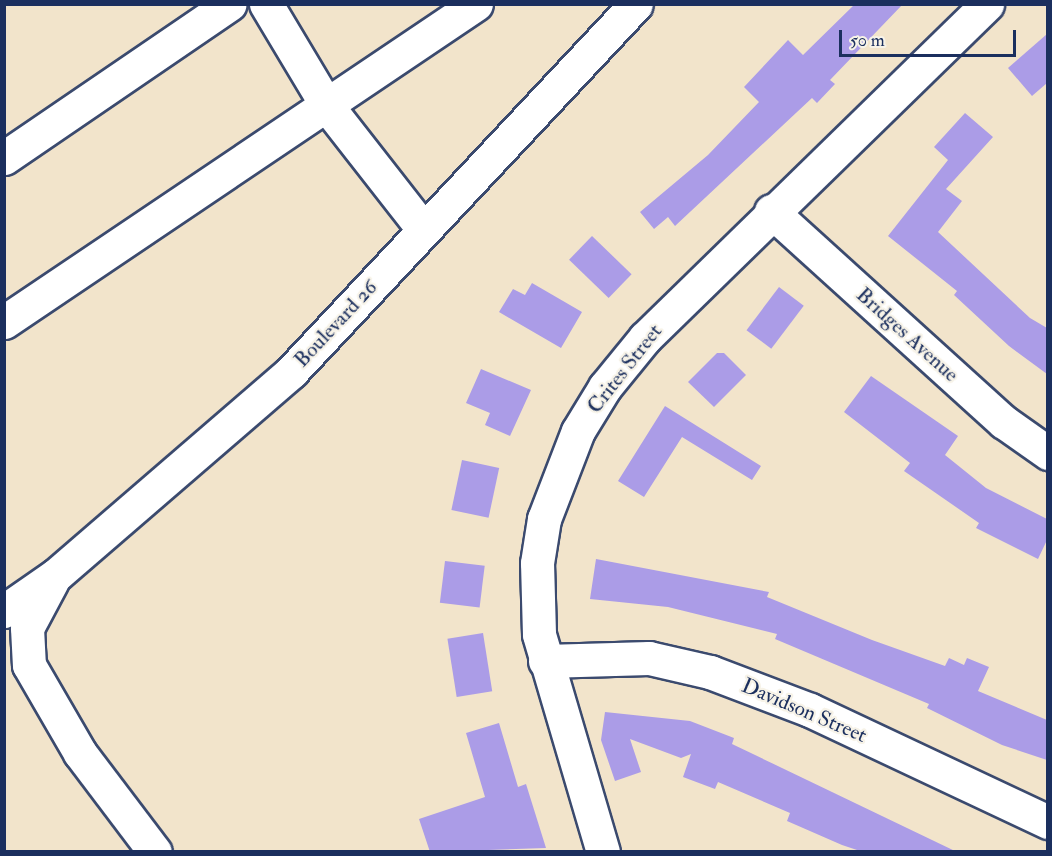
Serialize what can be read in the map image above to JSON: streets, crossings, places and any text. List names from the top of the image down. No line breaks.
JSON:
{"streets":{"main road":["Boulevard 26","Bridges Avenue","Crites Street","Davidson Street"]},"crossings":[["Bridges Avenue","Crites Street"],["Crites Street","Davidson Street"]],"scale_bar":"50 m"}
